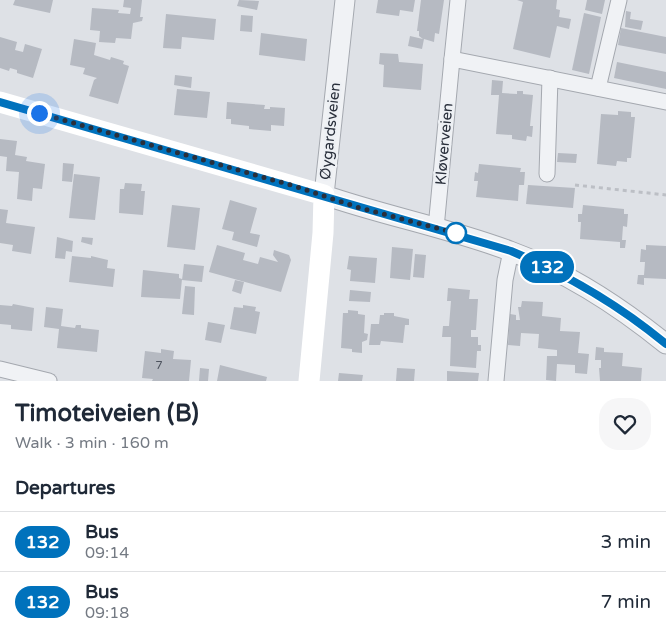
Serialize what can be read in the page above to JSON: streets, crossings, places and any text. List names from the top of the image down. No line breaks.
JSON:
{"streets":{"main road":["Øygardsveien"],"street":["Kløverveien"]},"lines":["bus line 132"],"house_numbers":["7"],"page":{"on_map":"132","heading":[["Timoteiveien (B)","Walk · 3 min · 160 m"],"Departures"],"list":[{"mark":"132","name":"Bus","note":"09:14","value":"3 min"},{"mark":"132","name":"Bus","note":"09:18","value":"7 min"}]}}
